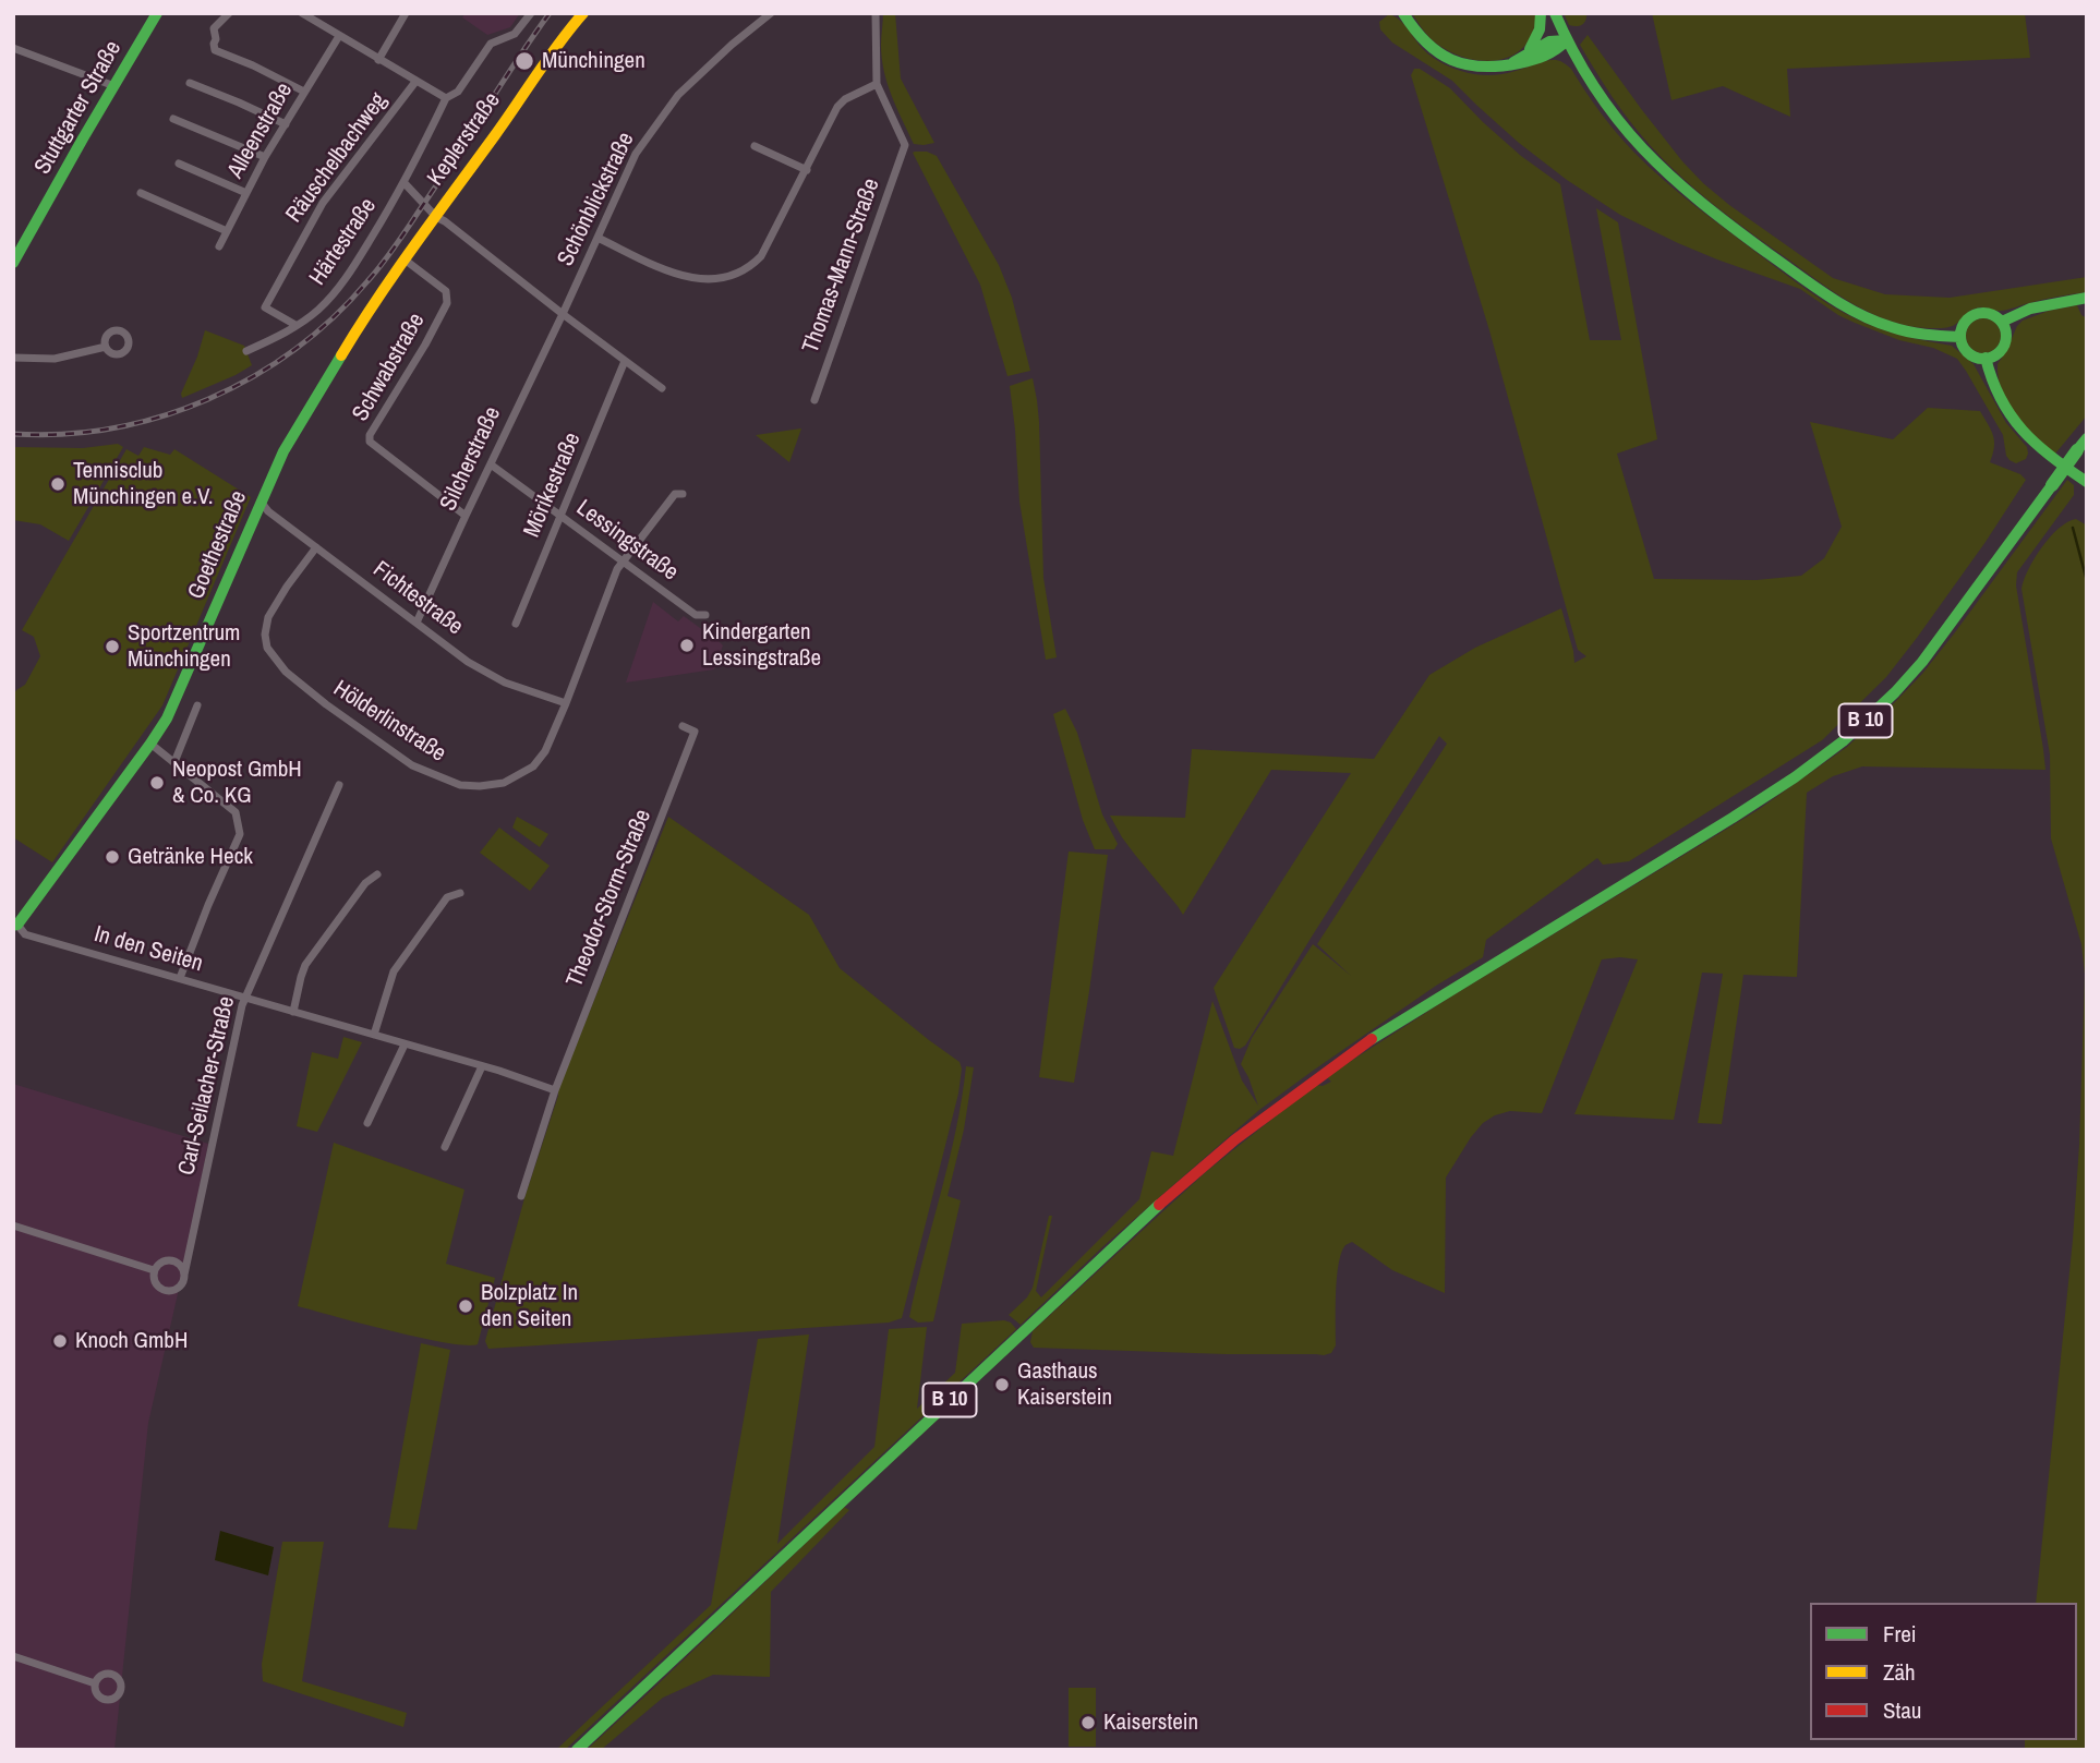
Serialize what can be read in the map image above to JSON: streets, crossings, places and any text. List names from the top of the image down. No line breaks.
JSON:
{"streets":{"main road":["Stuttgarter Straße","Keplerstraße","Goethestraße","B 10"],"street":["Alleenstraße","Räuschelbachweg","Schönblickstraße","Härtestraße","Thomas-Mann-Straße","Schwabstraße","Silcherstraße","Mörikestraße","Lessingstraße","Fichtestraße","Hölderlinstraße","Theodor-Storm-Straße","In den Seiten","Carl-Seilacher-Straße"]},"crossings":[["Keplerstraße","Goethestraße"],["Räuschelbachweg","Härtestraße"],["Schönblickstraße","Silcherstraße"],["Schwabstraße","Silcherstraße"],["Schwabstraße","Goethestraße"],["Silcherstraße","Lessingstraße"],["Silcherstraße","Fichtestraße"],["Mörikestraße","Lessingstraße"],["Lessingstraße","Hölderlinstraße"],["Goethestraße","Fichtestraße"],["Goethestraße","In den Seiten"],["Fichtestraße","Hölderlinstraße"],["Theodor-Storm-Straße","In den Seiten"],["In den Seiten","Carl-Seilacher-Straße"]],"places":["Münchingen","Tennisclub Münchingen e.V.","Kindergarten Lessingstraße","Sportzentrum Münchingen","Neopost GmbH & Co. KG","Getränke Heck","Bolzplatz In den Seiten","Knoch GmbH","Gasthaus Kaiserstein","Kaiserstein"],"legend":["Frei","Zäh","Stau"]}
